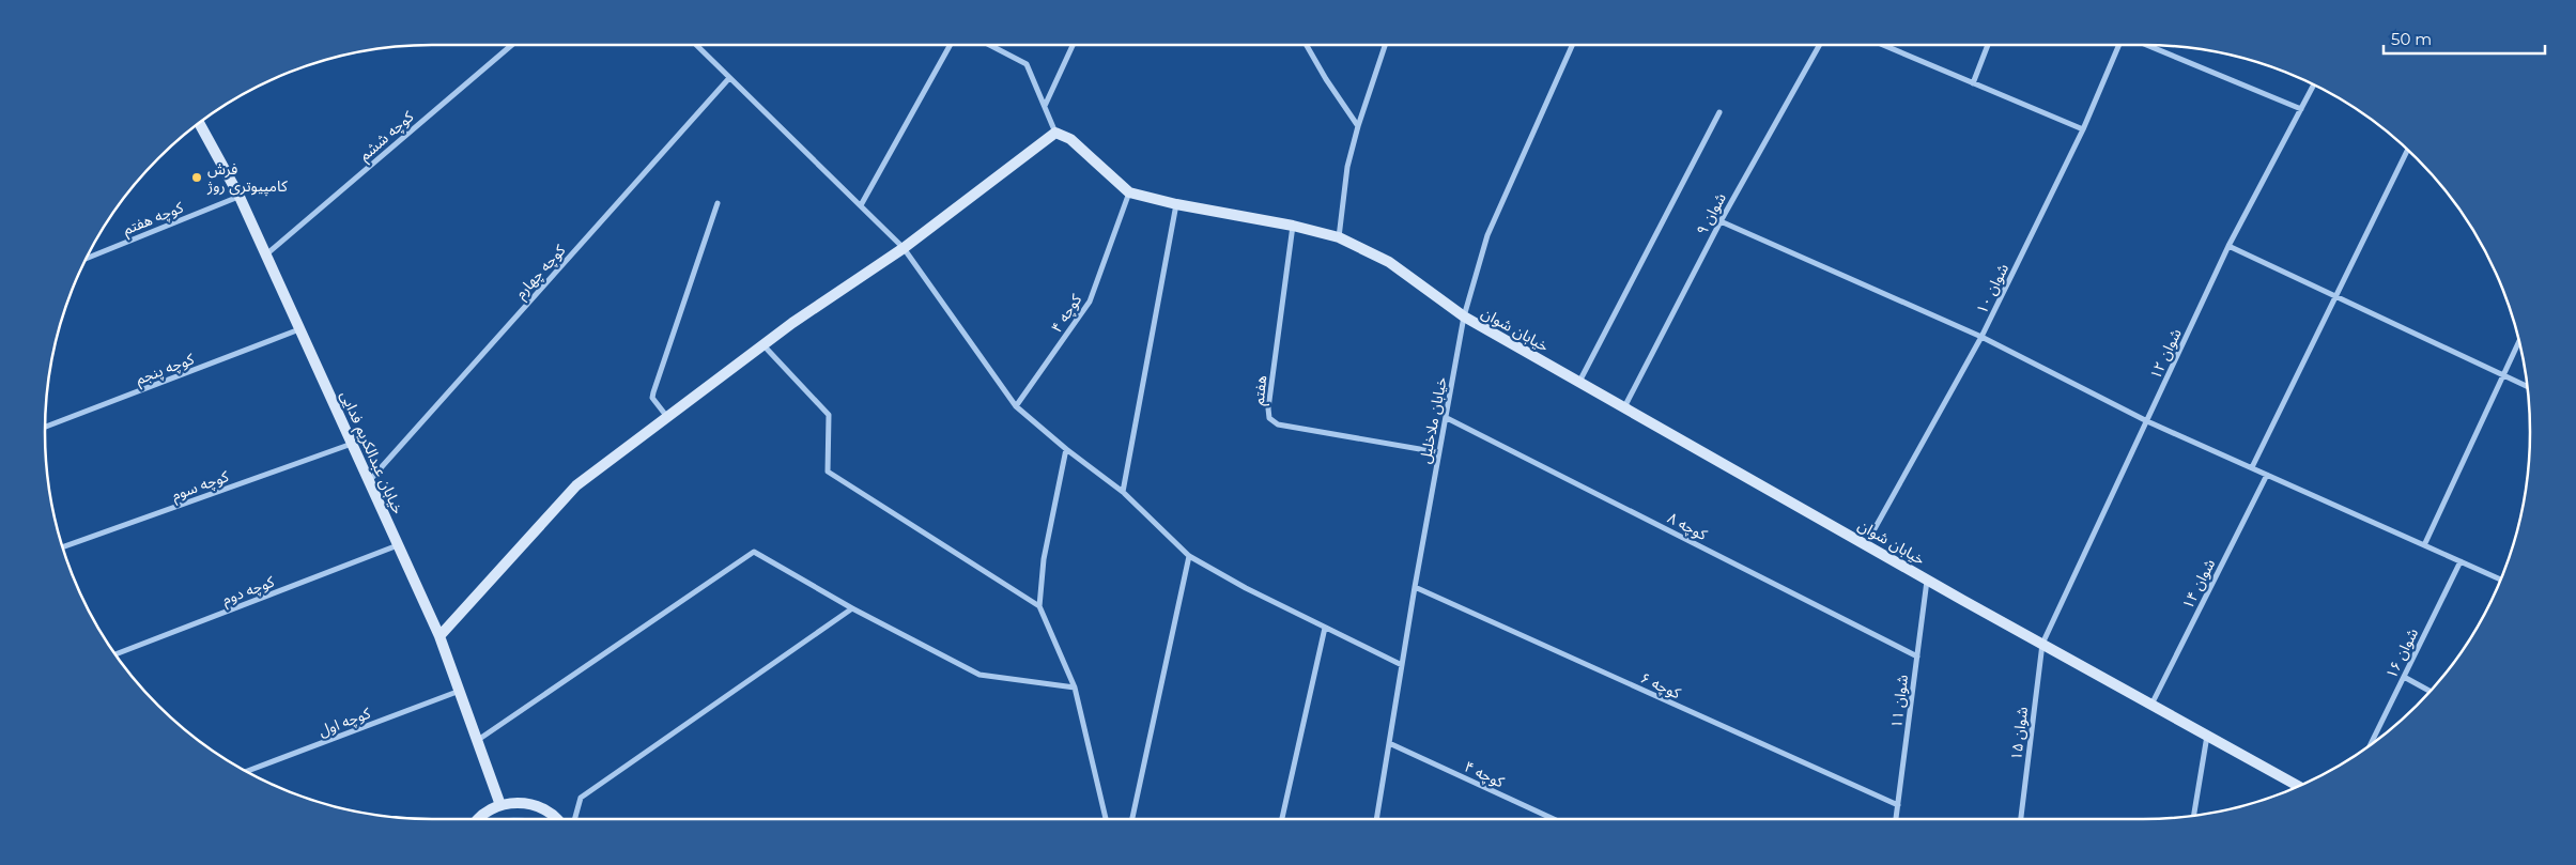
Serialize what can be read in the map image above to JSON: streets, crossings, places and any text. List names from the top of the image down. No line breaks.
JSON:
{"streets":{"street":["کوچه ششم","شوان ۹","کوچه هفتم","کوچه چهارم","شوان ۱۰","کوچه ۴","خیابان شوان","شوان ۱۲","کوچه پنجم","هفتم","خیابان ملاخلیل","خیابان عبدالکریم فدایی","کوچه سوم","کوچه ۸","شوان ۱۴","کوچه دوم","شوان ۱۶","کوچه ۶","شوان ۱۱","کوچه اول","شوان ۱۵"]},"crossings":[["کوچه ششم","خیابان عبدالکریم فدایی"],["شوان ۹","خیابان شوان"],["کوچه هفتم","خیابان عبدالکریم فدایی"],["کوچه چهارم","خیابان عبدالکریم فدایی"],["شوان ۱۰","خیابان شوان"],["کوچه ۴","خیابان شوان"],["کوچه ۴","خیابان ملاخلیل"],["خیابان شوان","شوان ۱۲"],["خیابان شوان","هفتم"],["خیابان شوان","خیابان ملاخلیل"],["خیابان شوان","شوان ۱۴"],["خیابان شوان","شوان ۱۱"],["خیابان شوان","شوان ۱۵"],["شوان ۱۲","شوان ۱۵"],["کوچه پنجم","خیابان عبدالکریم فدایی"],["هفتم","خیابان ملاخلیل"],["خیابان ملاخلیل","کوچه ۸"],["خیابان ملاخلیل","کوچه ۶"],["خیابان عبدالکریم فدایی","کوچه سوم"],["خیابان عبدالکریم فدایی","کوچه دوم"],["خیابان عبدالکریم فدایی","کوچه اول"],["کوچه ۸","شوان ۱۱"],["کوچه ۶","شوان ۱۱"]],"places":["فرش کامپیوتری روژ"],"scale_bar":"50 m"}
